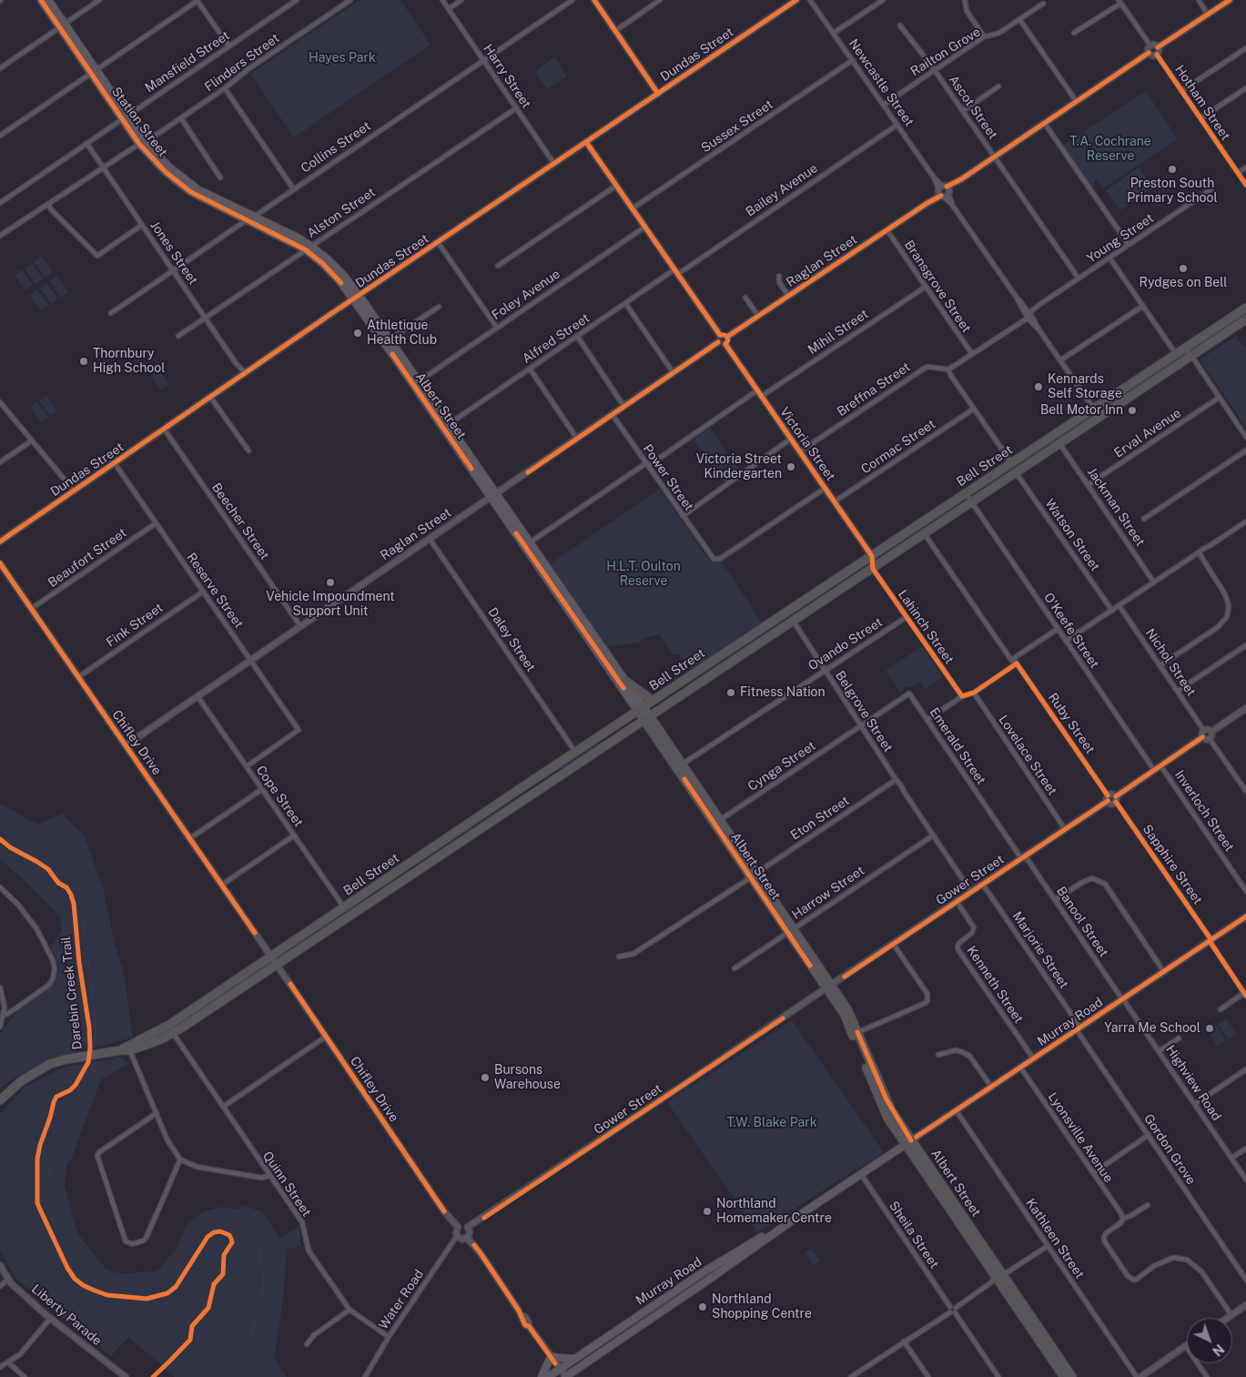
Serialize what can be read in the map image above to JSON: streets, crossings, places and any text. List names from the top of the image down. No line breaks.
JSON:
{"streets":{"highway":["Albert Street","Bell Street"],"main road":["Station Street","Murray Road"],"street":["Railton Grove","Dundas Street","Mansfield Street","Flinders Street","Harry Street","Newcastle Street","Hotham Street","Ascot Street","Sussex Street","Collins Street","Bailey Avenue","Alston Street","Young Street","Jones Street","Raglan Street","Bransgrove Street","Foley Avenue","Mihil Street","Alfred Street","Breffna Street","Erval Avenue","Victoria Street","Cormac Street","Power Street","Jackman Street","Beecher Street","Watson Street","Beaufort Street","Reserve Street","Fink Street","Lahinch Street","O'Keefe Street","Daley Street","Ovando Street","Nichol Street","Belgrove Street","Ruby Street","Chifley Drive","Emerald Street","Lovelace Street","Cynga Street","Cope Street","Inverloch Street","Eton Street","Sapphire Street","Gower Street","Harrow Street","Banool Street","Marjorie Street","Kenneth Street","Highview Road","Lyonsville Avenue","Gordon Grove","Quinn Street","Sheila Street","Kathleen Street","Water Road","Liberty Parade"],"cycle path":["Darebin Creek Trail"]},"crossings":[["Railton Grove","Newcastle Street"],["Railton Grove","Ascot Street"],["Dundas Street","Harry Street"],["Dundas Street","Station Street"],["Dundas Street","Jones Street"],["Dundas Street","Albert Street"],["Dundas Street","Beecher Street"],["Dundas Street","Reserve Street"],["Mansfield Street","Station Street"],["Mansfield Street","Jones Street"],["Flinders Street","Station Street"],["Flinders Street","Jones Street"],["Harry Street","Collins Street"],["Harry Street","Alston Street"],["Newcastle Street","Sussex Street"],["Newcastle Street","Bailey Avenue"],["Newcastle Street","Young Street"],["Newcastle Street","Raglan Street"],["Newcastle Street","Bell Street"],["Hotham Street","Raglan Street"],["Ascot Street","Young Street"],["Ascot Street","Raglan Street"],["Station Street","Collins Street"],["Station Street","Alston Street"],["Station Street","Albert Street"],["Collins Street","Jones Street"],["Bailey Avenue","Alfred Street"],["Alston Street","Jones Street"],["Raglan Street","Bransgrove Street"],["Raglan Street","Albert Street"],["Raglan Street","Victoria Street"],["Raglan Street","Power Street"],["Raglan Street","Beecher Street"],["Raglan Street","Reserve Street"],["Raglan Street","Daley Street"],["Raglan Street","Chifley Drive"],["Raglan Street","Cope Street"],["Bransgrove Street","Mihil Street"],["Foley Avenue","Albert Street"],["Mihil Street","Victoria Street"],["Alfred Street","Albert Street"],["Breffna Street","Victoria Street"],["Albert Street","Bell Street"],["Albert Street","Ovando Street"],["Albert Street","Cynga Street"],["Albert Street","Eton Street"],["Albert Street","Gower Street"],["Albert Street","Harrow Street"],["Albert Street","Murray Road"],["Erval Avenue","Jackman Street"],["Victoria Street","Cormac Street"],["Victoria Street","Bell Street"],["Victoria Street","Power Street"],["Bell Street","Jackman Street"],["Bell Street","Watson Street"],["Bell Street","Lahinch Street"],["Bell Street","O'Keefe Street"],["Bell Street","Daley Street"],["Bell Street","Belgrove Street"],["Bell Street","Ruby Street"],["Bell Street","Chifley Drive"],["Bell Street","Cope Street"],["Bell Street","Quinn Street"],["Beaufort Street","Reserve Street"],["Beaufort Street","Chifley Drive"],["Reserve Street","Fink Street"],["Reserve Street","Cope Street"],["Fink Street","Chifley Drive"],["Lahinch Street","Ovando Street"],["Ovando Street","Belgrove Street"],["Belgrove Street","Emerald Street"],["Belgrove Street","Cynga Street"],["Belgrove Street","Eton Street"],["Belgrove Street","Gower Street"],["Belgrove Street","Harrow Street"],["Ruby Street","Gower Street"],["Chifley Drive","Gower Street"],["Chifley Drive","Water Road"],["Emerald Street","Cynga Street"],["Emerald Street","Gower Street"],["Emerald Street","Banool Street"],["Lovelace Street","Gower Street"],["Sapphire Street","Murray Road"],["Gower Street","Banool Street"],["Gower Street","Marjorie Street"],["Gower Street","Kenneth Street"],["Gower Street","Water Road"],["Banool Street","Murray Road"],["Banool Street","Highview Road"],["Marjorie Street","Murray Road"],["Marjorie Street","Gordon Grove"],["Kenneth Street","Murray Road"],["Murray Road","Highview Road"],["Murray Road","Lyonsville Avenue"],["Murray Road","Gordon Grove"],["Murray Road","Sheila Street"],["Murray Road","Kathleen Street"],["Quinn Street","Water Road"]],"parks":["Hayes Park","T.A. Cochrane Reserve","H.L.T. Oulton Reserve","T.W. Blake Park"],"places":["Preston South Primary School","Rydges on Bell","Athletique Health Club","Thornbury High School","Kennards Self Storage","Bell Motor Inn","Victoria Street Kindergarten","Vehicle Impoundment Support Unit","Fitness Nation","Yarra Me School","Bursons Warehouse","Northland Homemaker Centre","Northland Shopping Centre"],"north":"bottom right"}
